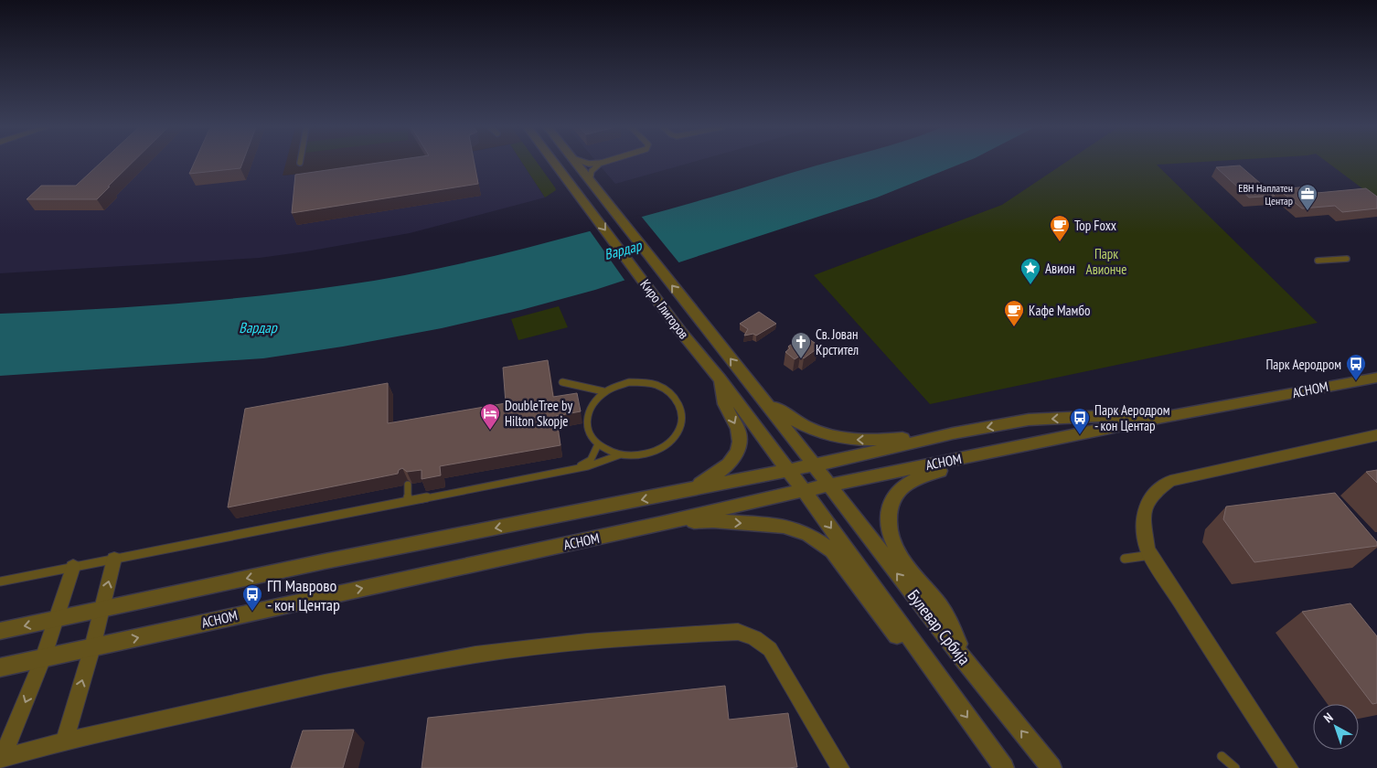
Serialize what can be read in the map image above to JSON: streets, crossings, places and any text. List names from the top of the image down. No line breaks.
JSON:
{"streets":{"street":["Киро Глигоров","АСНОМ","Булевар Србија"]},"crossings":[["Киро Глигоров","АСНОМ"],["Киро Глигоров","Булевар Србија"],["АСНОМ","Булевар Србија"]],"water":["Вардар"],"parks":["Парк Авионче"],"places":{"office":["ЕВН Наплатен Центар"],"cafe":["Top Foxx","Кафе Мамбо"],"place":["Авион"],"church":["Св. Јован Крстител"],"bus stop":["Парк Аеродром","Парк Аеродром - кон Центар","ГП Маврово - кон Центар"],"hotel":["DoubleTree by Hilton Skopje"]},"north":"top left"}
